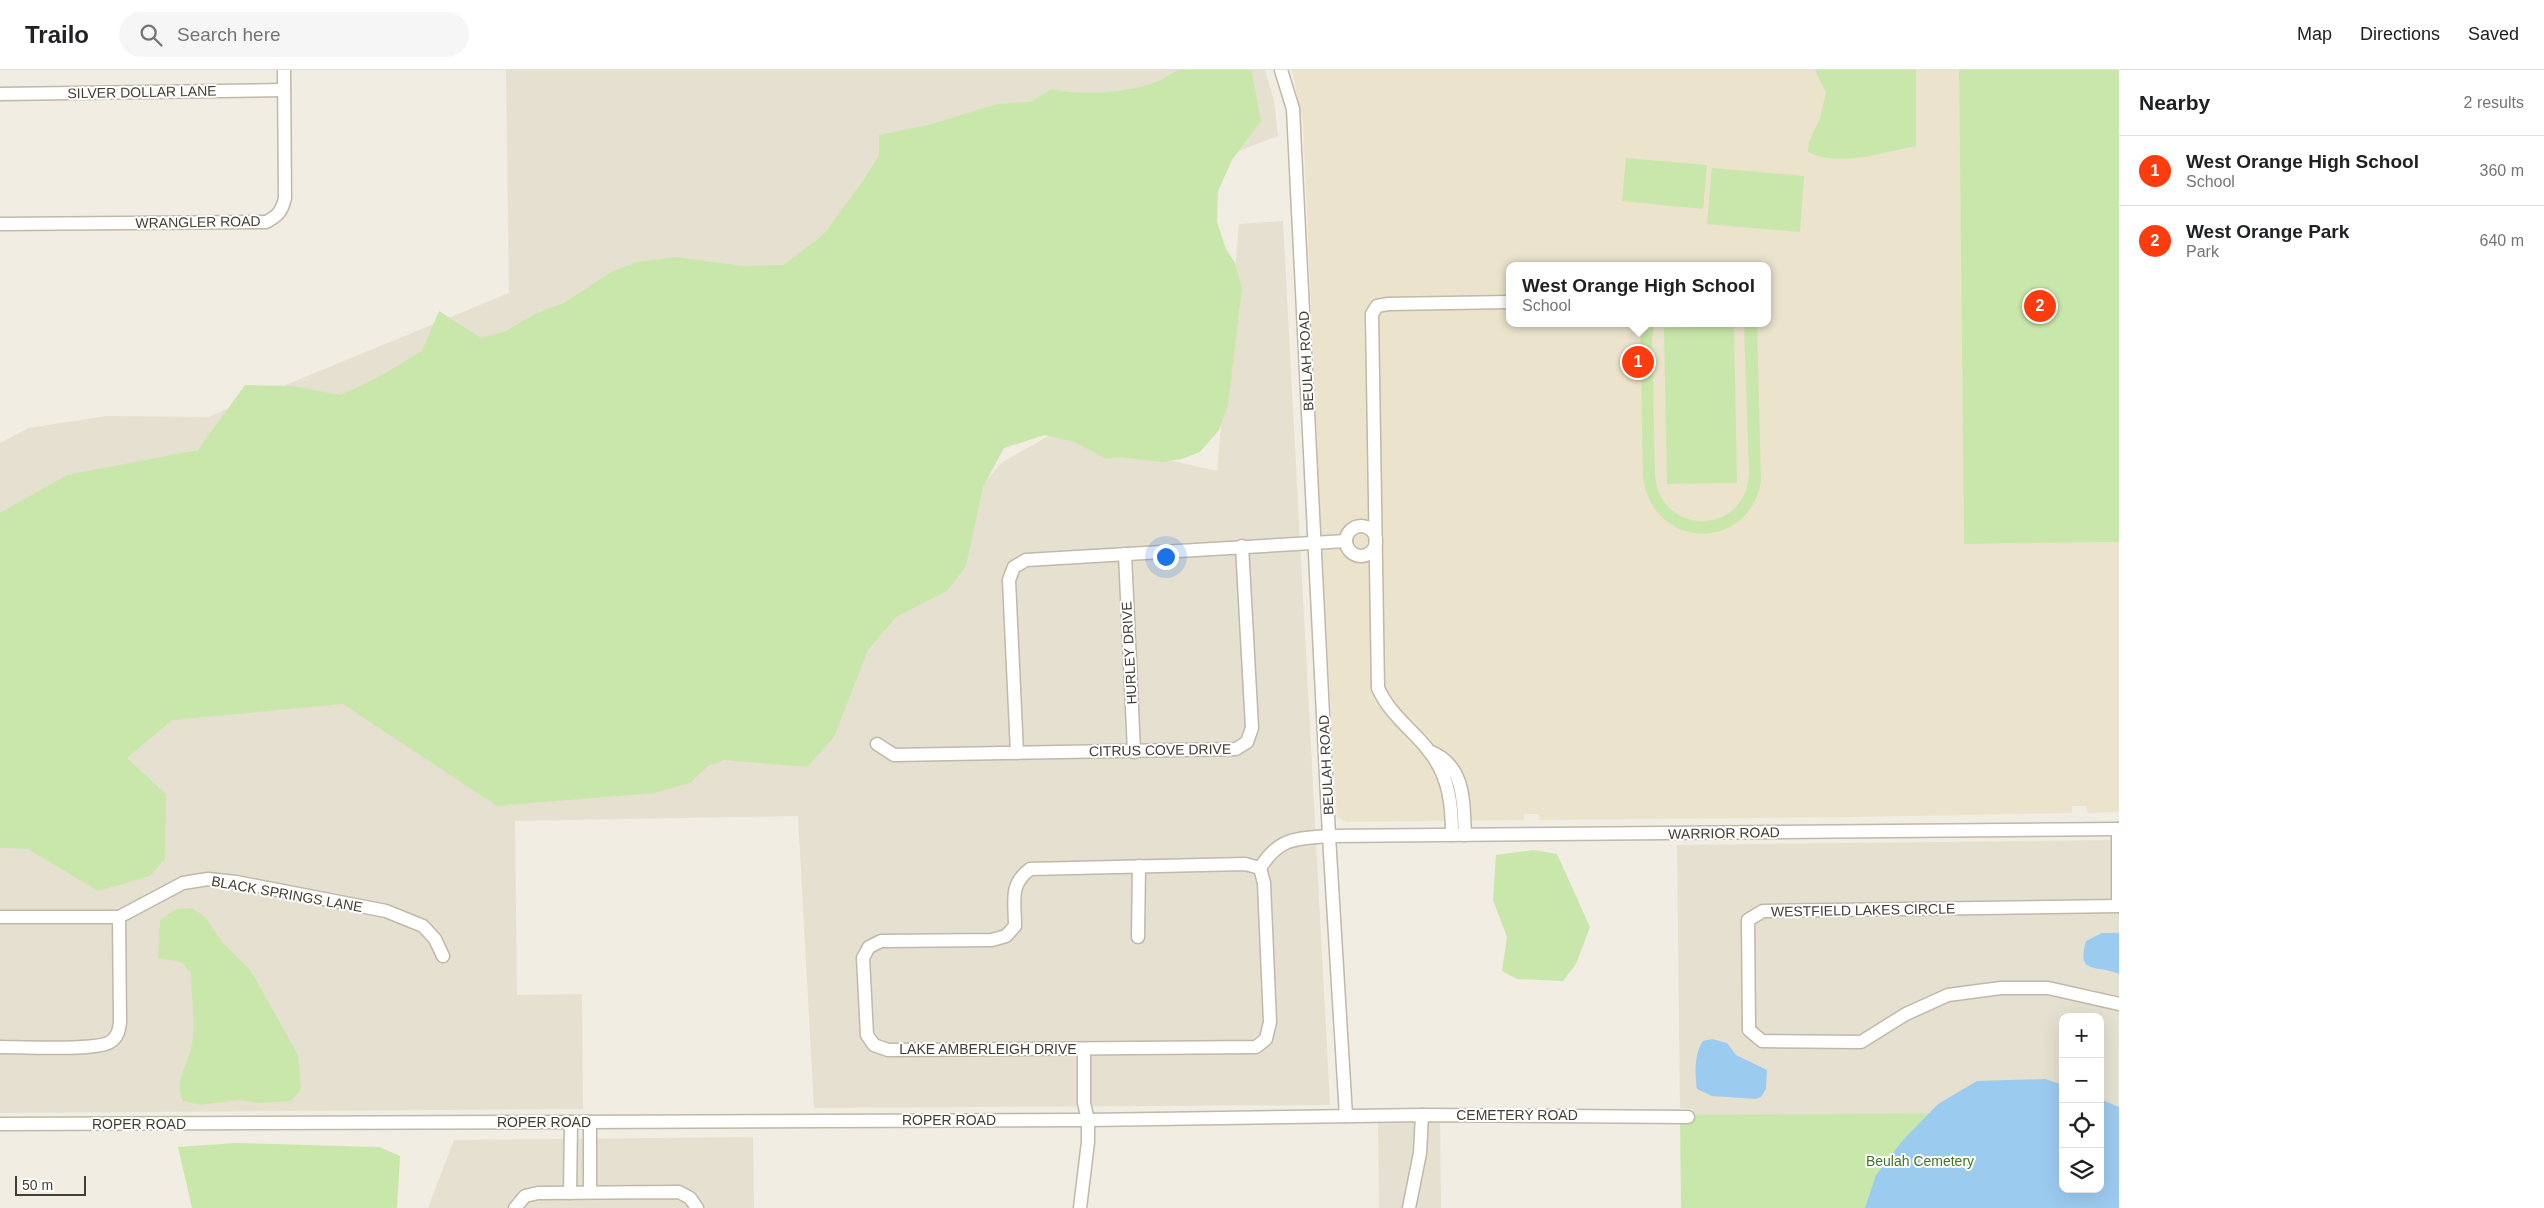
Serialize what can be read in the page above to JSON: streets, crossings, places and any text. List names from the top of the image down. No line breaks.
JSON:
{"streets":{"street":["SILVER DOLLAR LANE","WRANGLER ROAD","BEULAH ROAD","HURLEY DRIVE","CITRUS COVE DRIVE","WARRIOR ROAD","BLACK SPRINGS LANE","WESTFIELD LAKES CIRCLE","LAKE AMBERLEIGH DRIVE","CEMETERY ROAD","ROPER ROAD"]},"crossings":[["SILVER DOLLAR LANE","WRANGLER ROAD"],["BEULAH ROAD","WARRIOR ROAD"],["BEULAH ROAD","CEMETERY ROAD"],["HURLEY DRIVE","CITRUS COVE DRIVE"]],"parks":["Beulah Cemetery"],"scale_bar":"50 m","page":{"header":"Trailo","search":"Search here","nav":["Map","Directions","Saved"],"heading":["Nearby","2 results"],"list":[{"mark":"1","name":"West Orange High School","note":"School","value":"360 m"},{"mark":"2","name":"West Orange Park","note":"Park","value":"640 m"}],"popup":["West Orange High School","School"],"pins":["2","1"],"map_buttons":["+","−"],"scale":"50 m"}}
